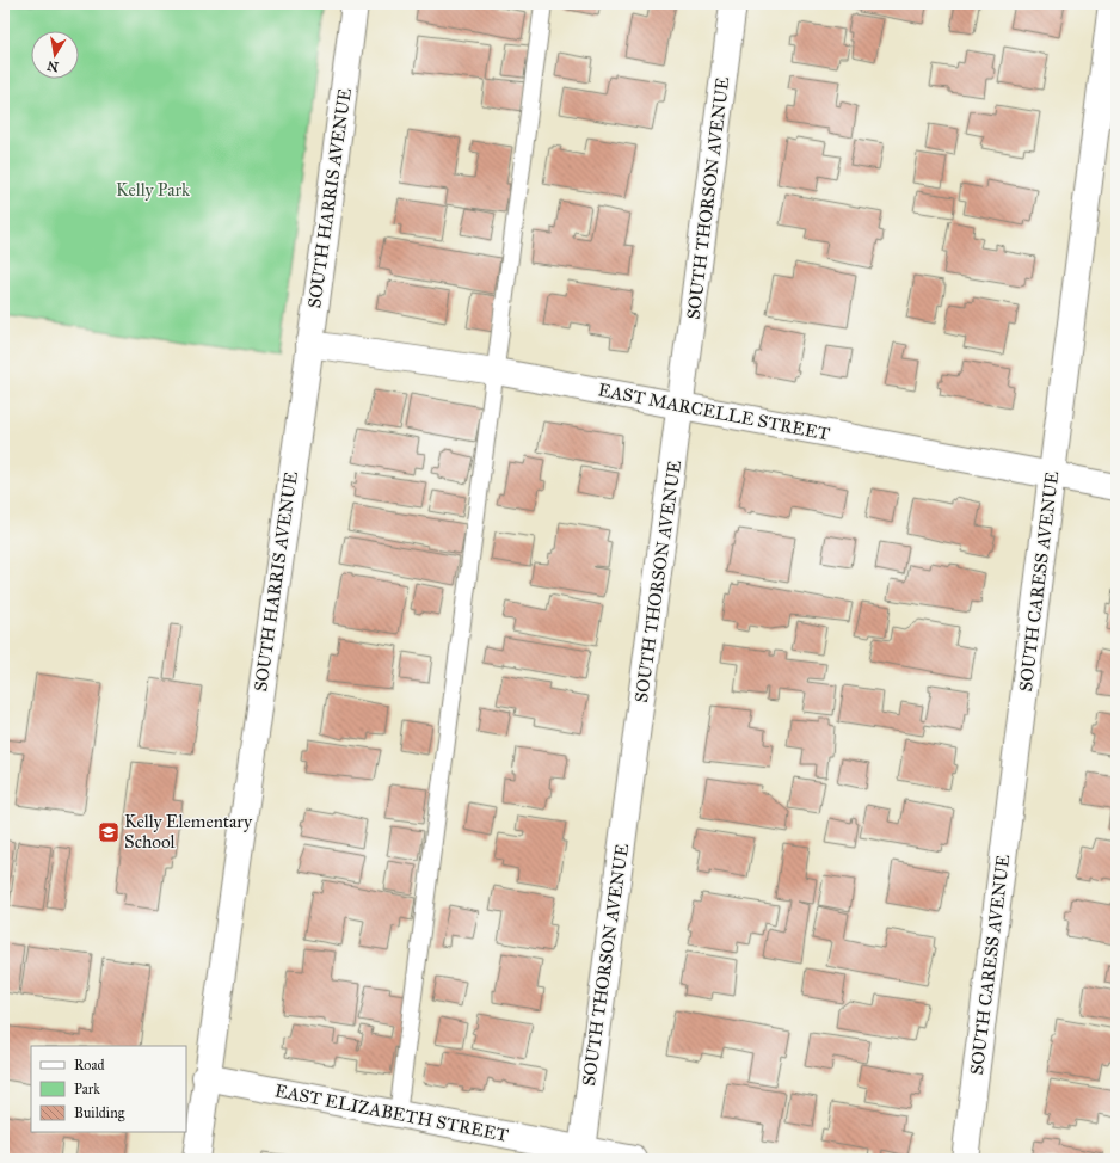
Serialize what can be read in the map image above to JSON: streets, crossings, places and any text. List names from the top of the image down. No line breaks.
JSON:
{"streets":{"street":["SOUTH HARRIS AVENUE","SOUTH THORSON AVENUE","EAST MARCELLE STREET","SOUTH CARESS AVENUE","EAST ELIZABETH STREET"]},"crossings":[["SOUTH HARRIS AVENUE","EAST MARCELLE STREET"],["SOUTH HARRIS AVENUE","EAST ELIZABETH STREET"],["SOUTH THORSON AVENUE","EAST MARCELLE STREET"],["SOUTH THORSON AVENUE","EAST ELIZABETH STREET"],["EAST MARCELLE STREET","SOUTH CARESS AVENUE"]],"parks":["Kelly Park"],"places":{"school or university":["Kelly Elementary School"]},"legend":["Road","Park","Building"],"north":"bottom"}
